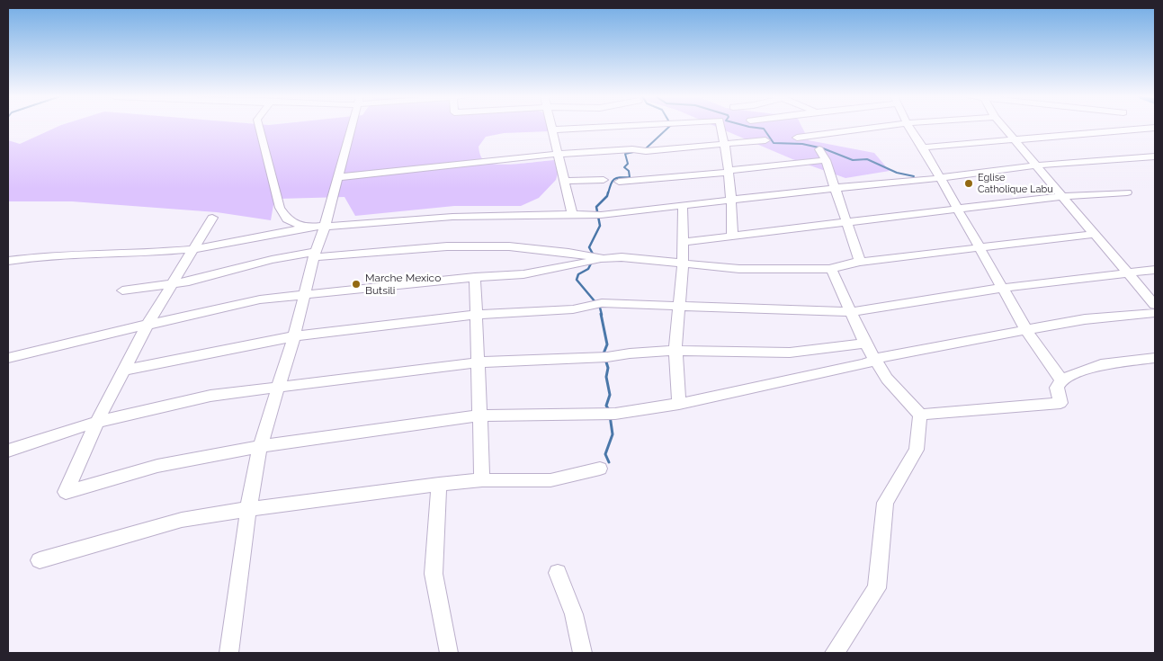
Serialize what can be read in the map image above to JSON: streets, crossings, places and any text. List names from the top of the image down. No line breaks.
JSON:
{"places":["Eglise Catholique Labu","Marche Mexico Butsili"]}
